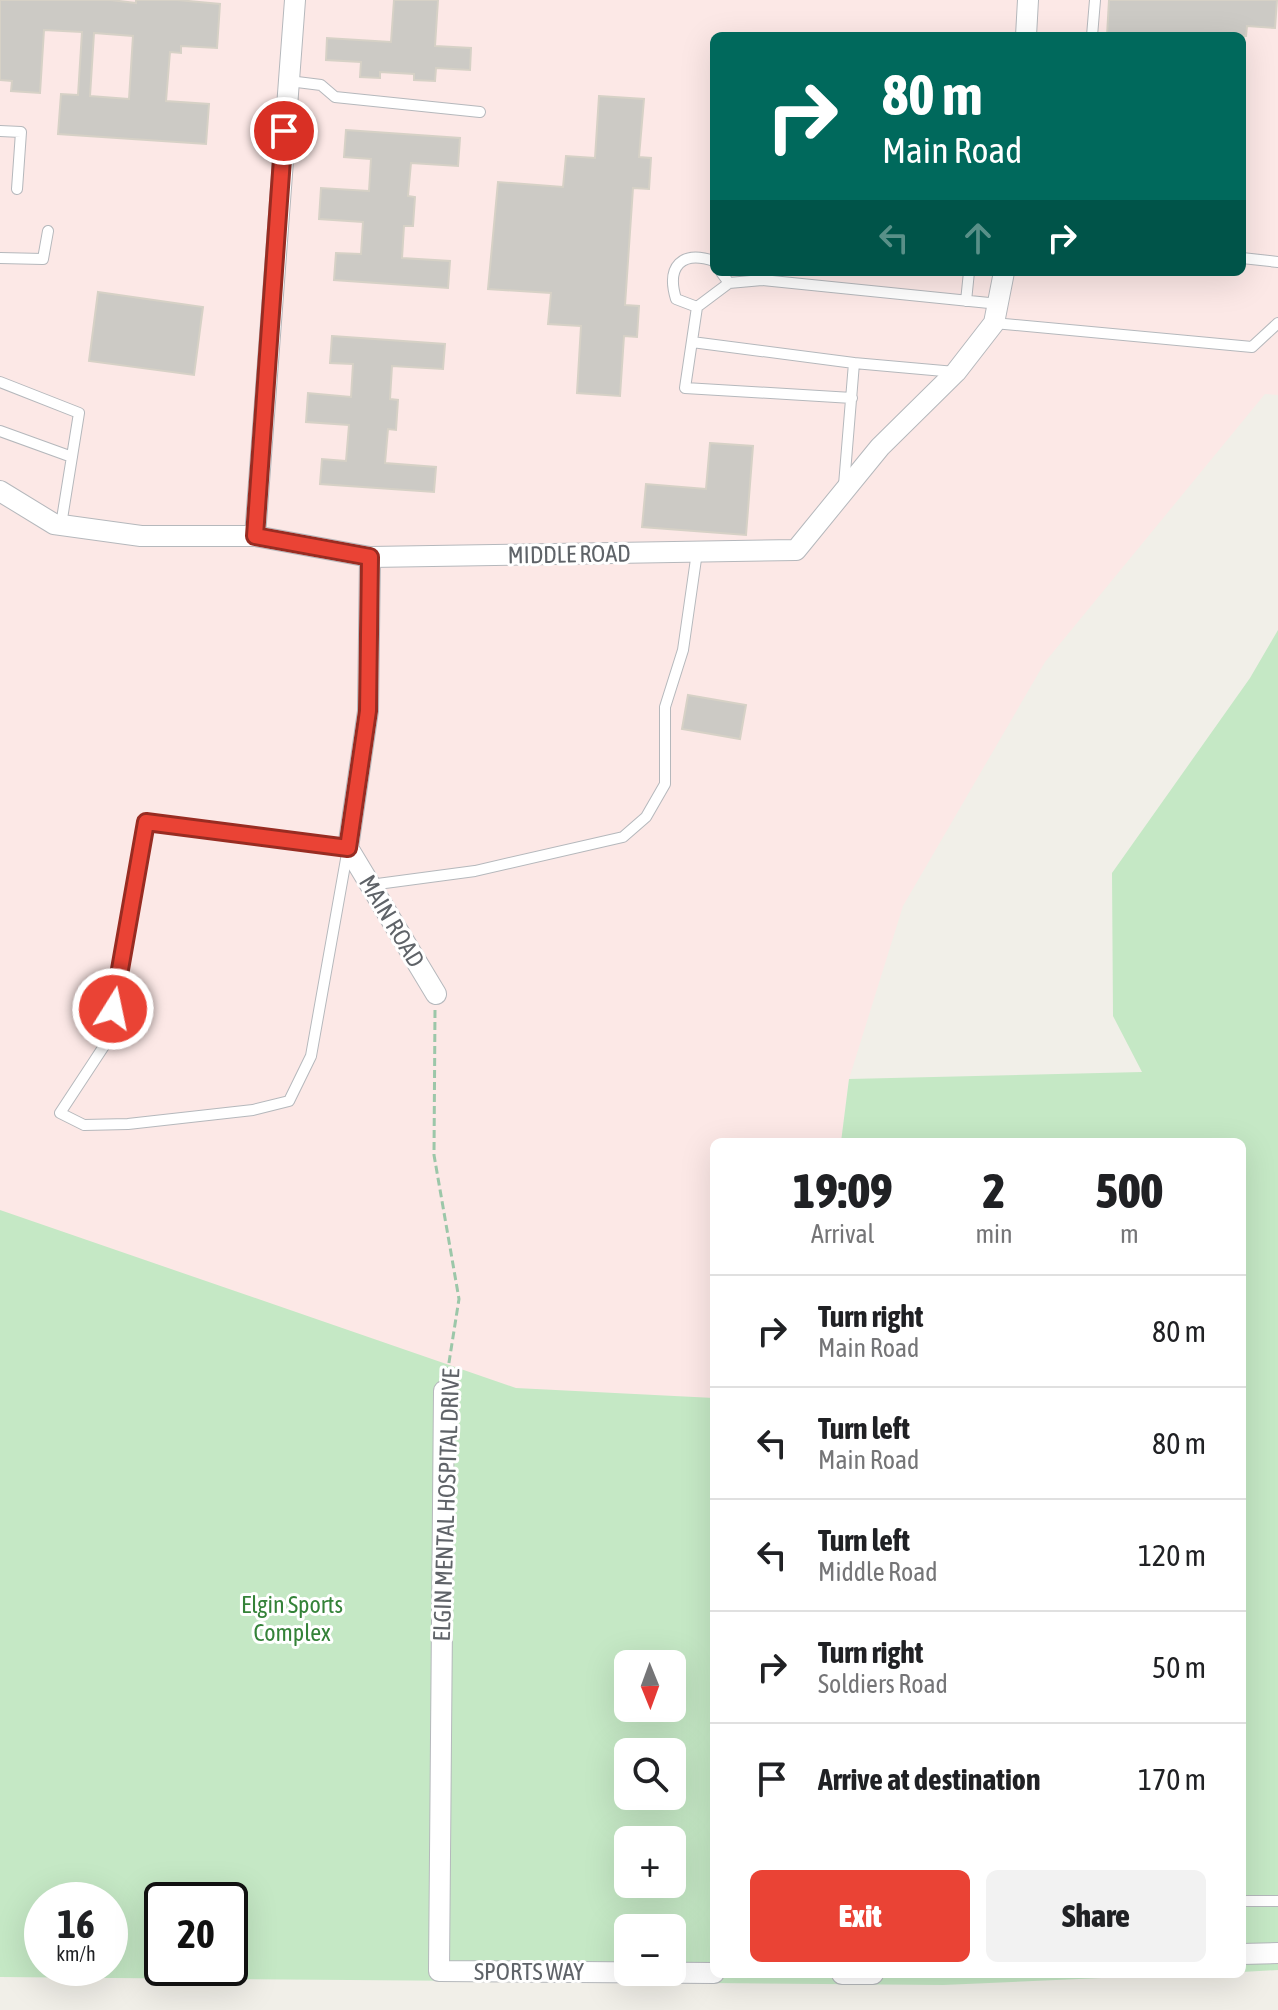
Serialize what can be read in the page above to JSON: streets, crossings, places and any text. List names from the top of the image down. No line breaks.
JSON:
{"streets":{"street":["MIDDLE ROAD","MAIN ROAD","ELGIN MENTAL HOSPITAL DRIVE","SPORTS WAY"]},"crossings":[["MIDDLE ROAD","MAIN ROAD"],["MAIN ROAD","ELGIN MENTAL HOSPITAL DRIVE"],["ELGIN MENTAL HOSPITAL DRIVE","SPORTS WAY"]],"parks":["Elgin Sports Complex"],"north":"bottom","page":{"turn":["80 m","Main Road"],"eta":["19:09","Arrival","2","min","500","m"],"list":[{"name":"Turn right","note":"Main Road","value":"80 m"},{"name":"Turn left","note":"Main Road","value":"80 m"},{"name":"Turn left","note":"Middle Road","value":"120 m"},{"name":"Turn right","note":"Soldiers Road","value":"50 m"},{"name":"Arrive at destination","value":"170 m"}],"map_buttons":["+","−"],"buttons":["Exit","Share"],"speed":"16 km/h","limit":"20"}}
